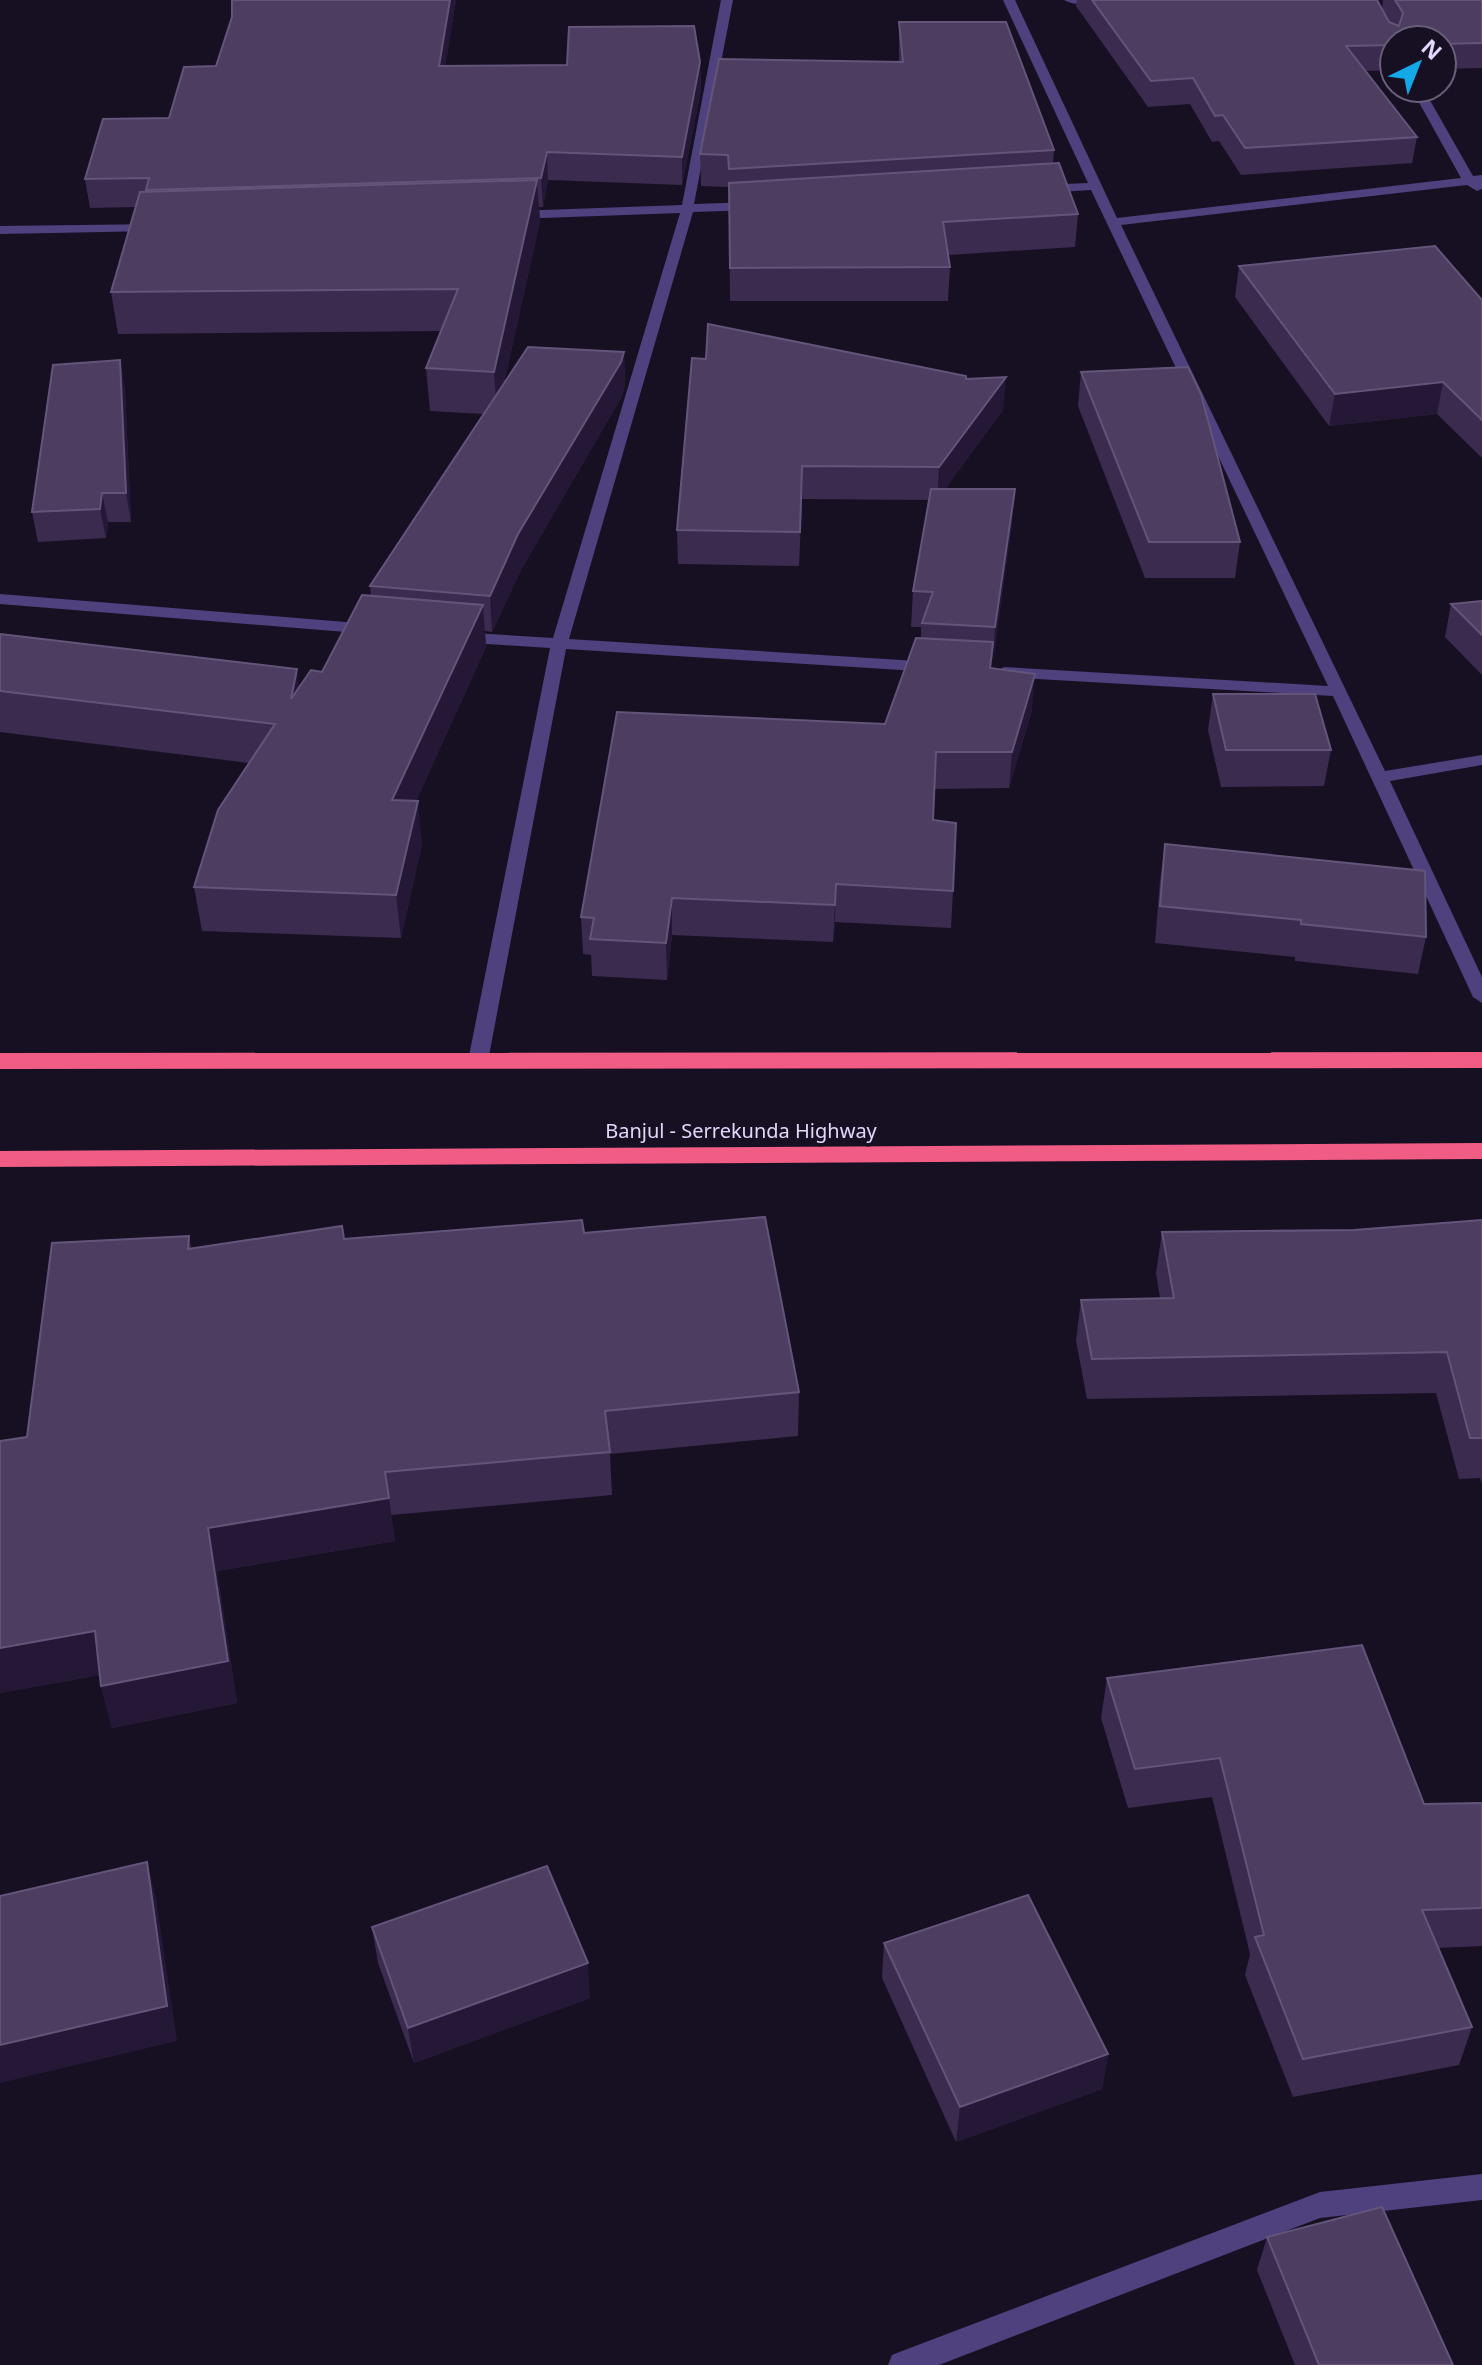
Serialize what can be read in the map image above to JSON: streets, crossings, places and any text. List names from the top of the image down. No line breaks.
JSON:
{"streets":{"highway":["Banjul - Serrekunda Highway"]},"north":"top right"}
